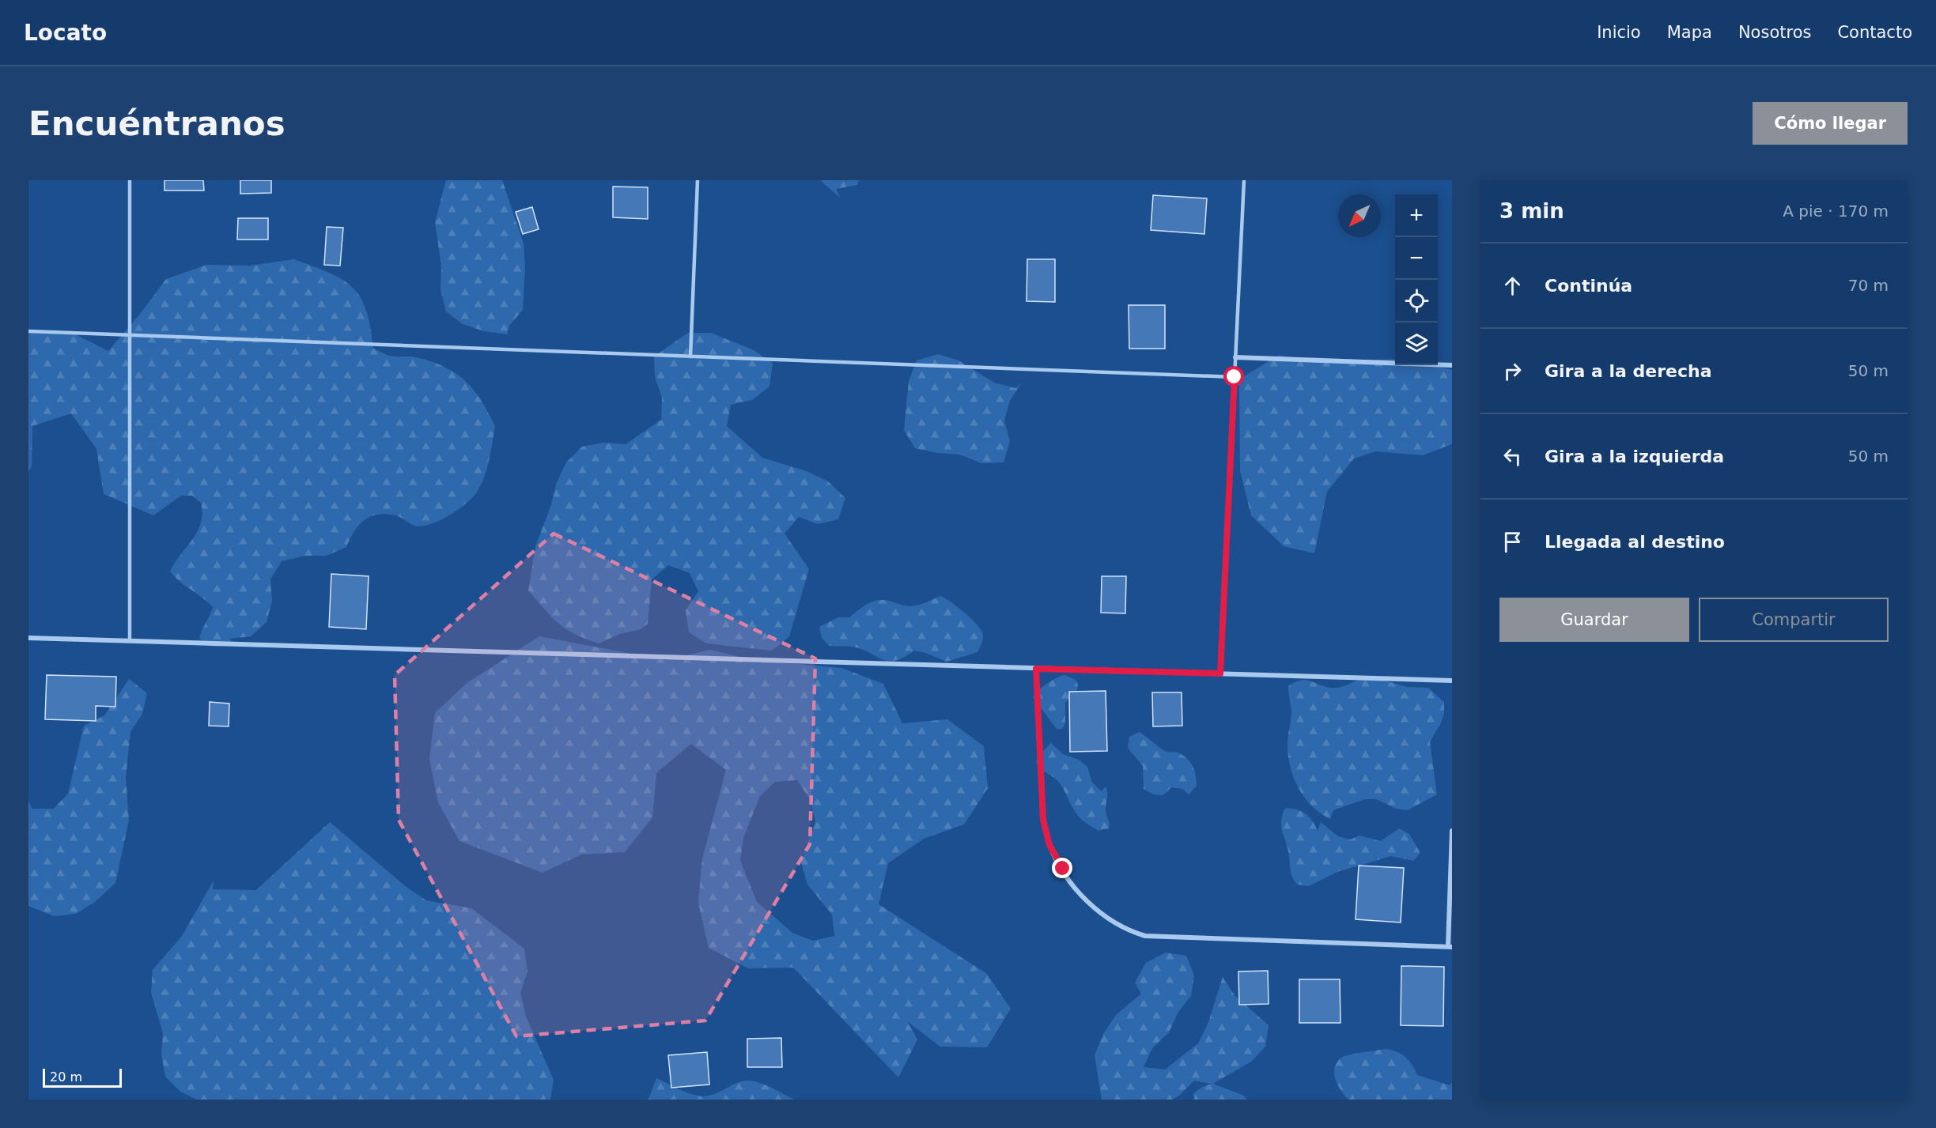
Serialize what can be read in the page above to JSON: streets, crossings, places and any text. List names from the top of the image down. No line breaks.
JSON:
{"scale_bar":"20 m","north":"bottom left","page":{"header":"Locato","nav":["Inicio","Mapa","Nosotros","Contacto"],"buttons":["Cómo llegar",["Guardar","Compartir"]],"title":"Encuéntranos","heading":["3 min","A pie · 170 m"],"map_buttons":["+","−"],"list":[["Continúa","70 m"],["Gira a la derecha","50 m"],["Gira a la izquierda","50 m"],"Llegada al destino"],"scale":"20 m"}}
